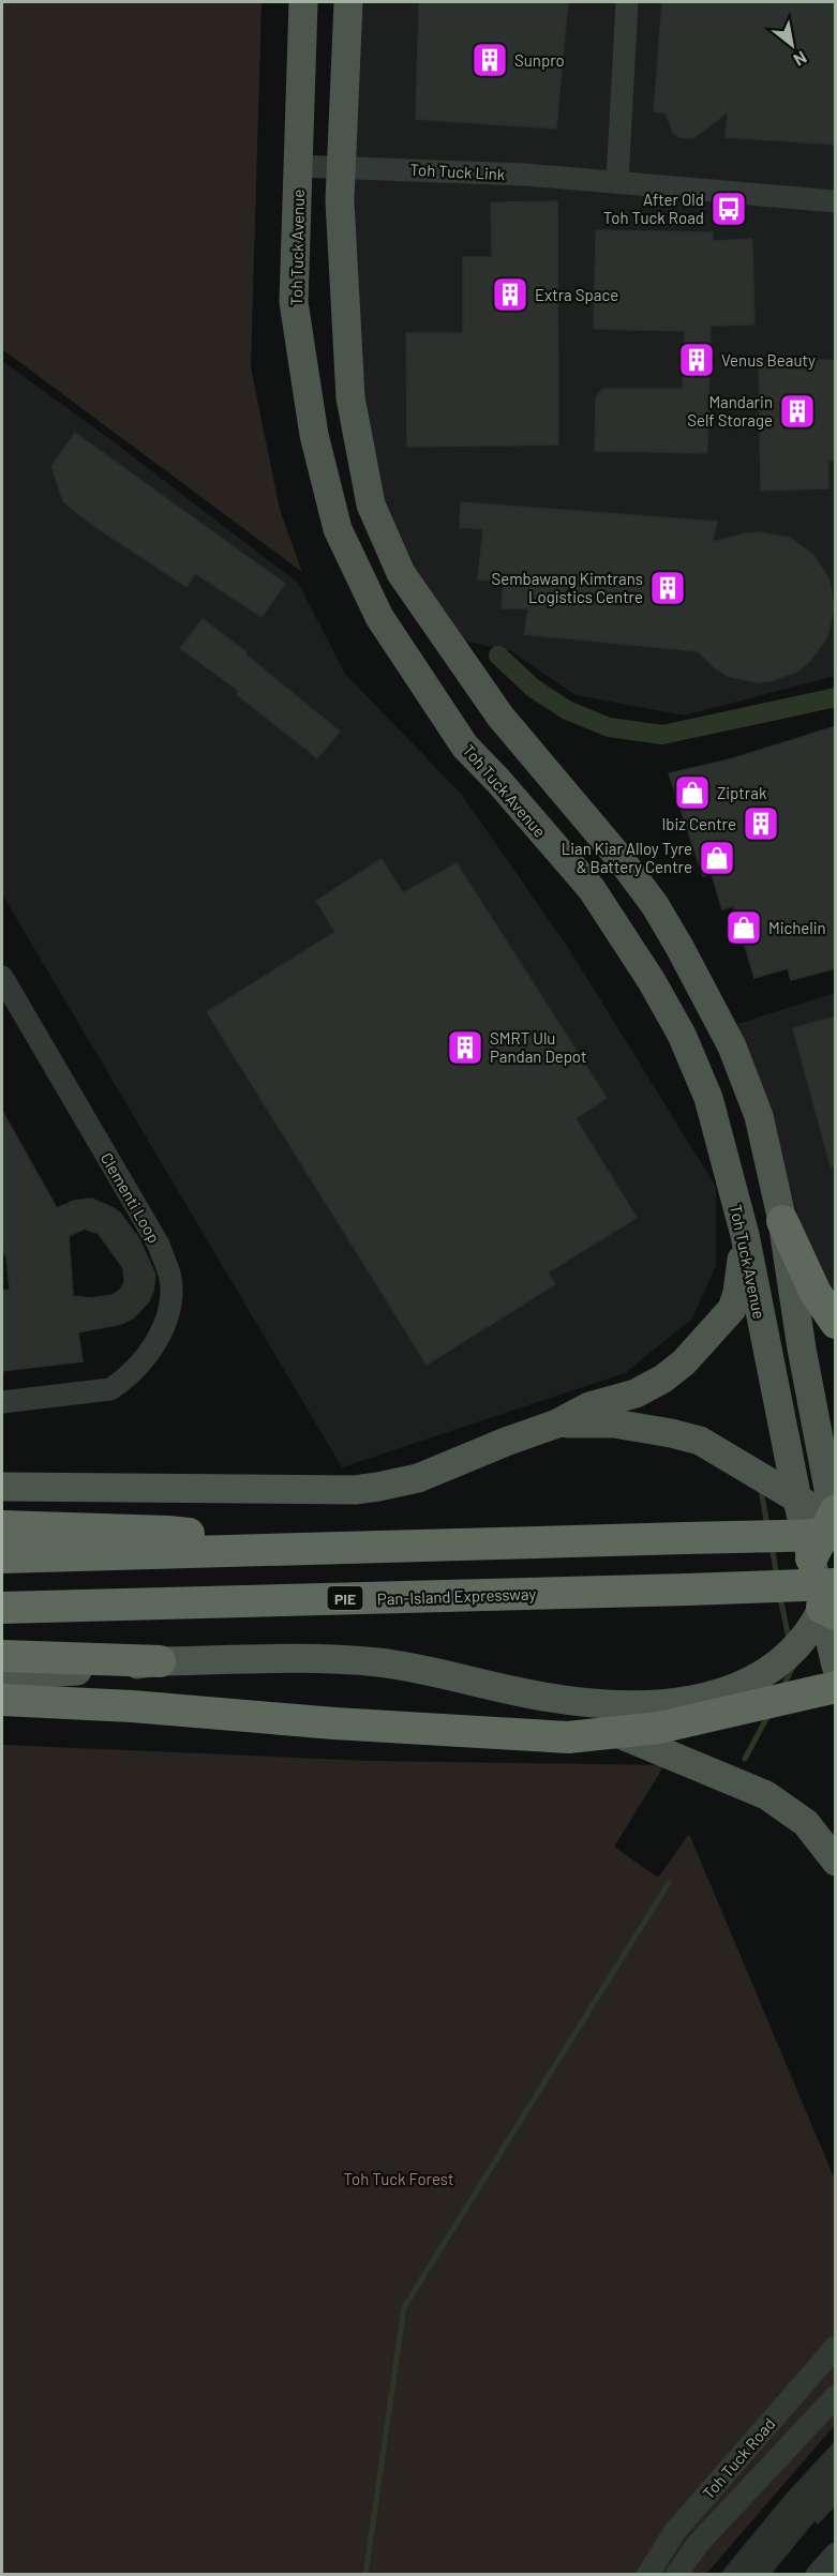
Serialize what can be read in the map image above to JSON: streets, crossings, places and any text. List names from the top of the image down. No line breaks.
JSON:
{"streets":{"highway":["Pan-Island Expressway","PIE"],"main road":["Toh Tuck Avenue"],"street":["Toh Tuck Link","Clementi Loop","Toh Tuck Road"]},"crossings":[["Toh Tuck Link","Toh Tuck Avenue"],["Toh Tuck Avenue","Pan-Island Expressway"]],"parks":["Toh Tuck Forest"],"places":{"building":["Sunpro","Extra Space","Venus Beauty","Mandarin Self Storage","Sembawang Kimtrans Logistics Centre","Ibiz Centre","SMRT Ulu Pandan Depot"],"bus stop":["After Old Toh Tuck Road"],"shop":["Ziptrak","Lian Kiar Alloy Tyre & Battery Centre","Michelin"]},"north":"bottom right"}
